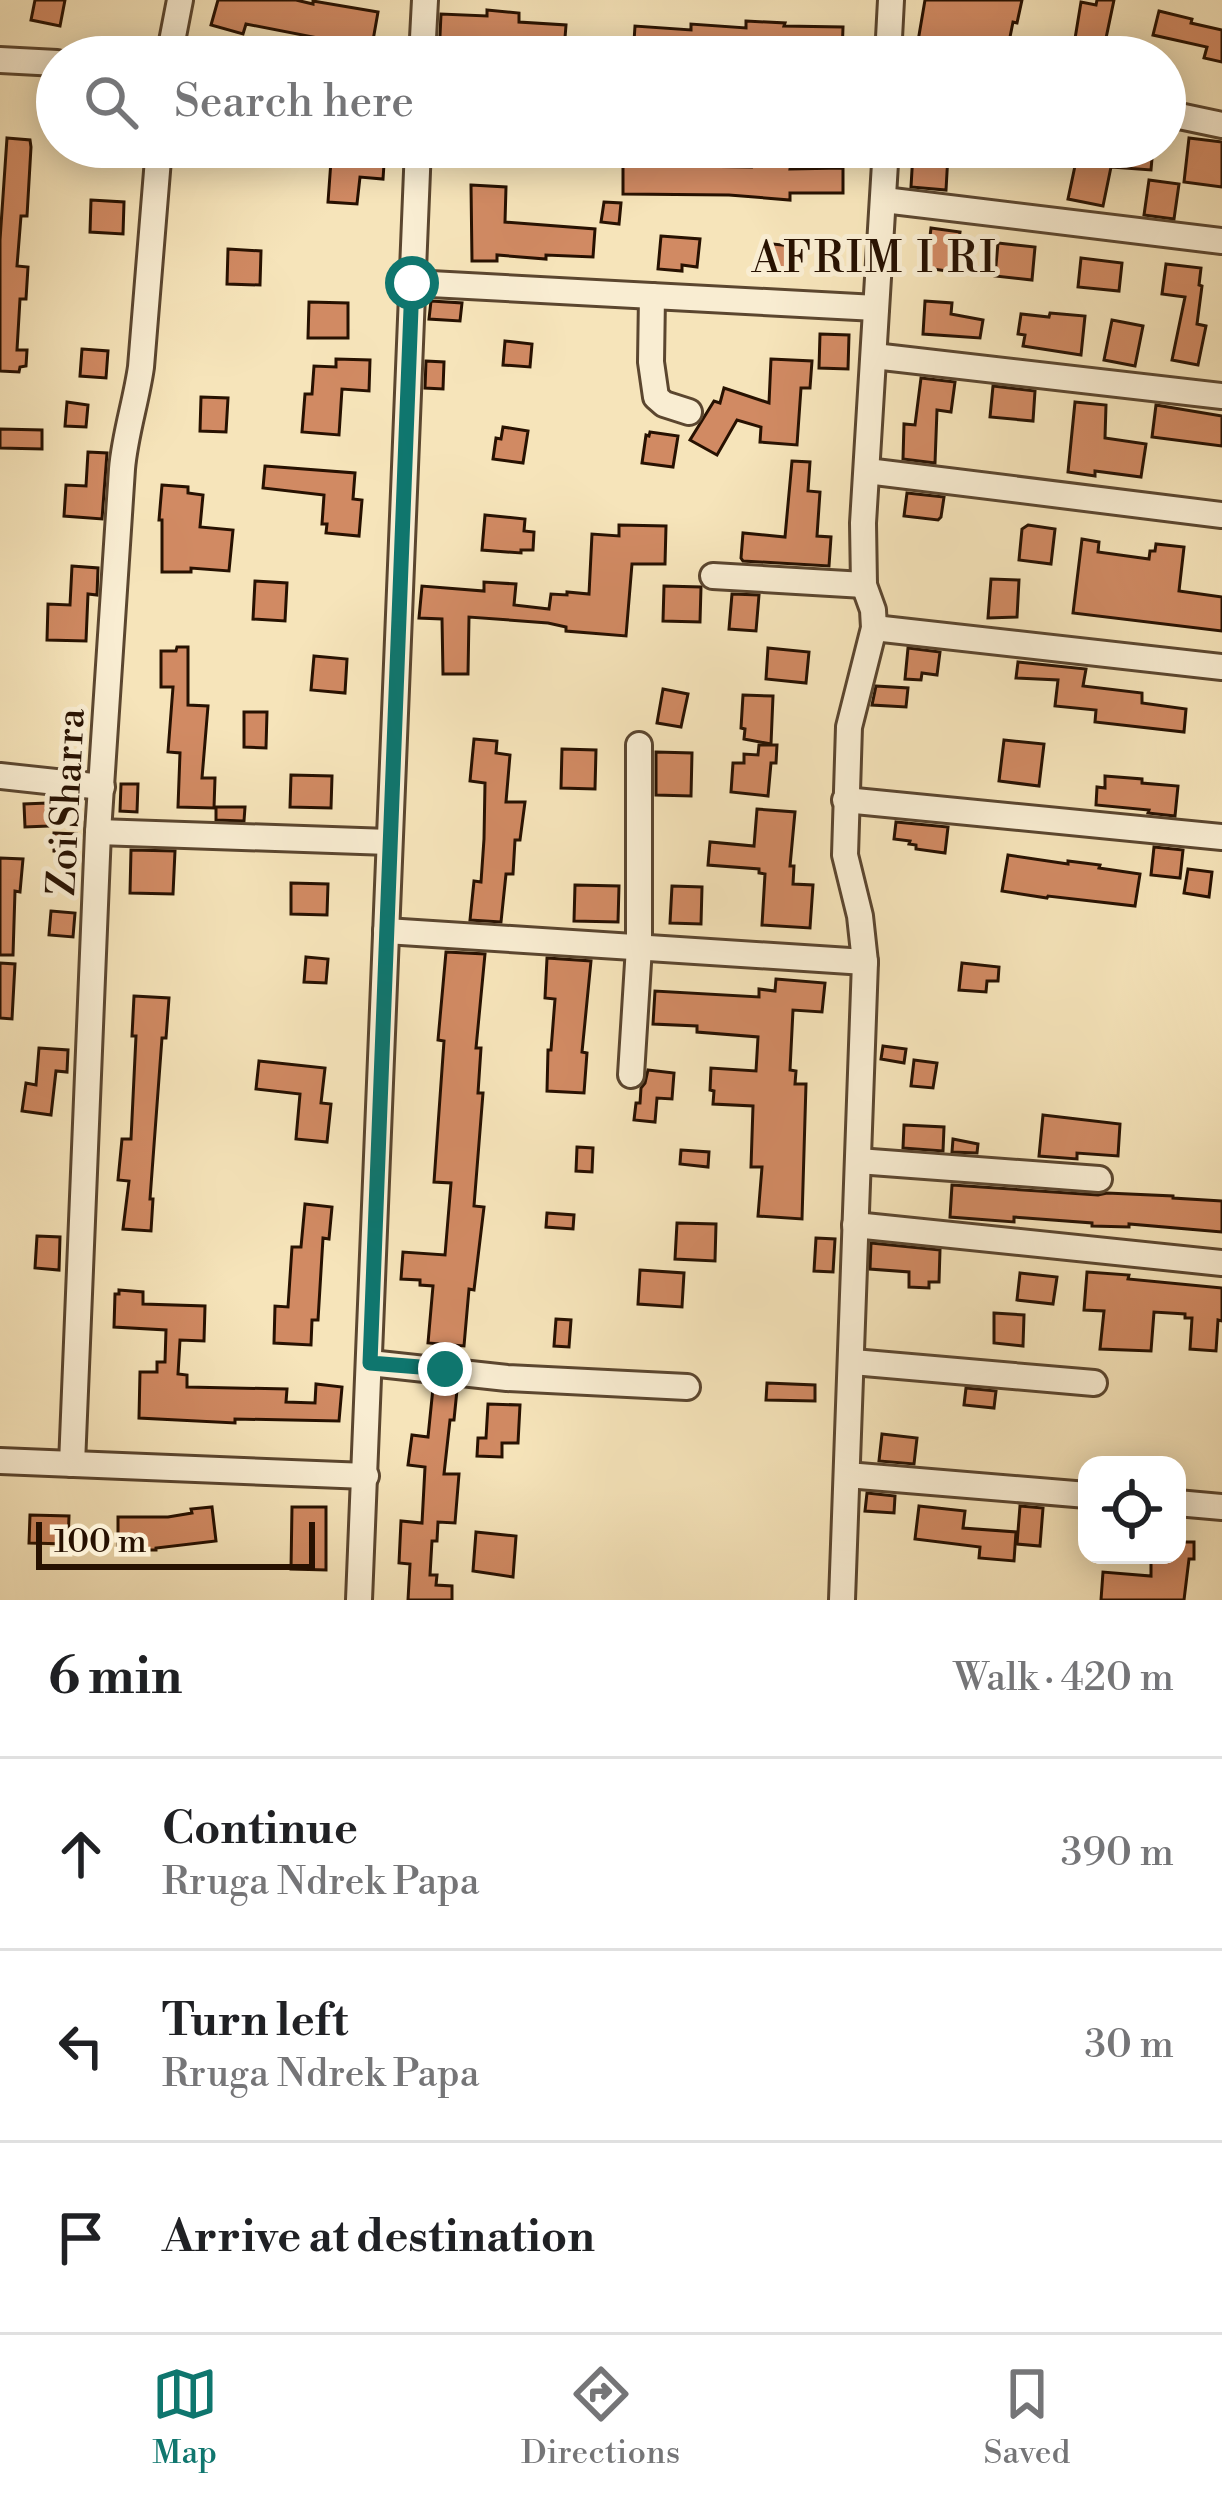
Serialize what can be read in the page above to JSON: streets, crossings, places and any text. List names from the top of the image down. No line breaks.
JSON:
{"streets":{"street":["Zoi Sharra"]},"districts":["AFRIM I RI"],"scale_bar":"100 m","page":{"search":"Search here","scale":"100 m","heading":["6 min","Walk · 420 m"],"list":[["Continue","Rruga Ndrek Papa","390 m"],["Turn left","Rruga Ndrek Papa","30 m"],"Arrive at destination"],"nav":["Map","Directions","Saved"]}}
